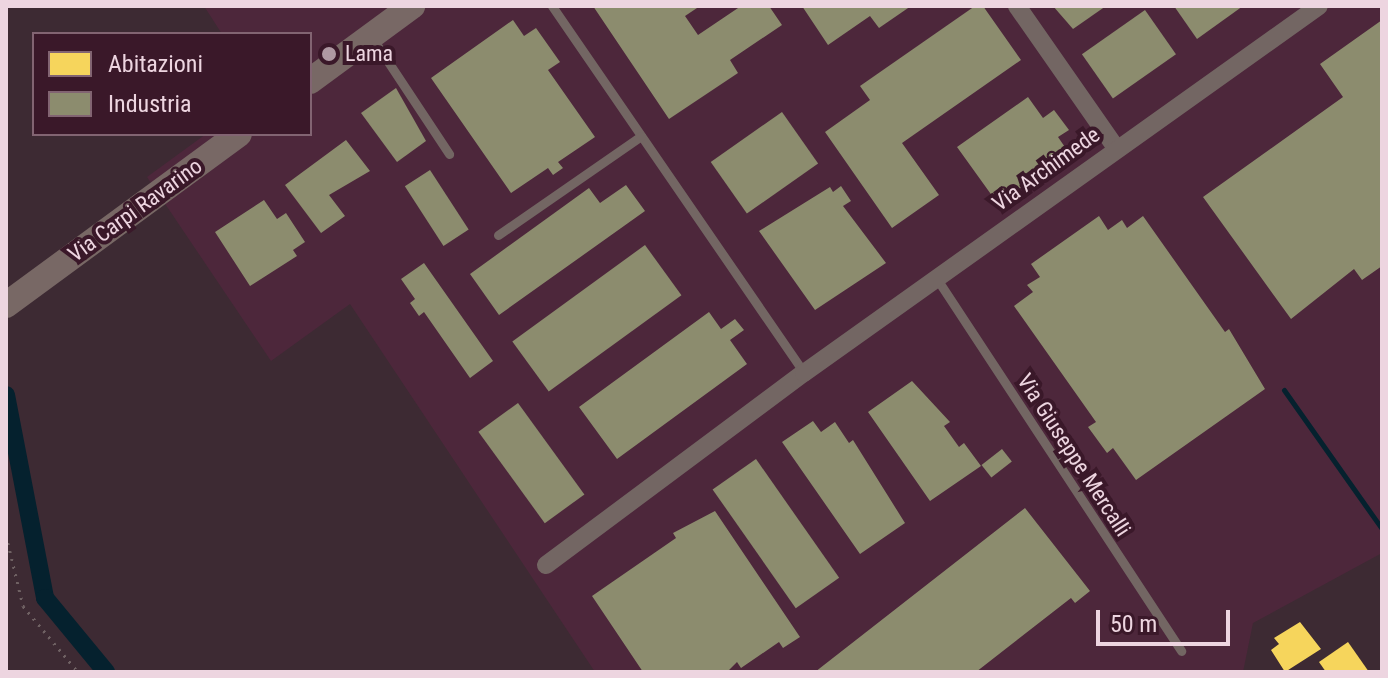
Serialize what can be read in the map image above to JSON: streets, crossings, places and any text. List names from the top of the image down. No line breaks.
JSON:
{"streets":{"main road":["Via Carpi Ravarino"],"street":["Via Archimede"],"lane":["Via Giuseppe Mercalli"]},"crossings":[["Via Archimede","Via Giuseppe Mercalli"]],"places":["Lama"],"legend":["Abitazioni","Industria"],"scale_bar":"50 m"}
